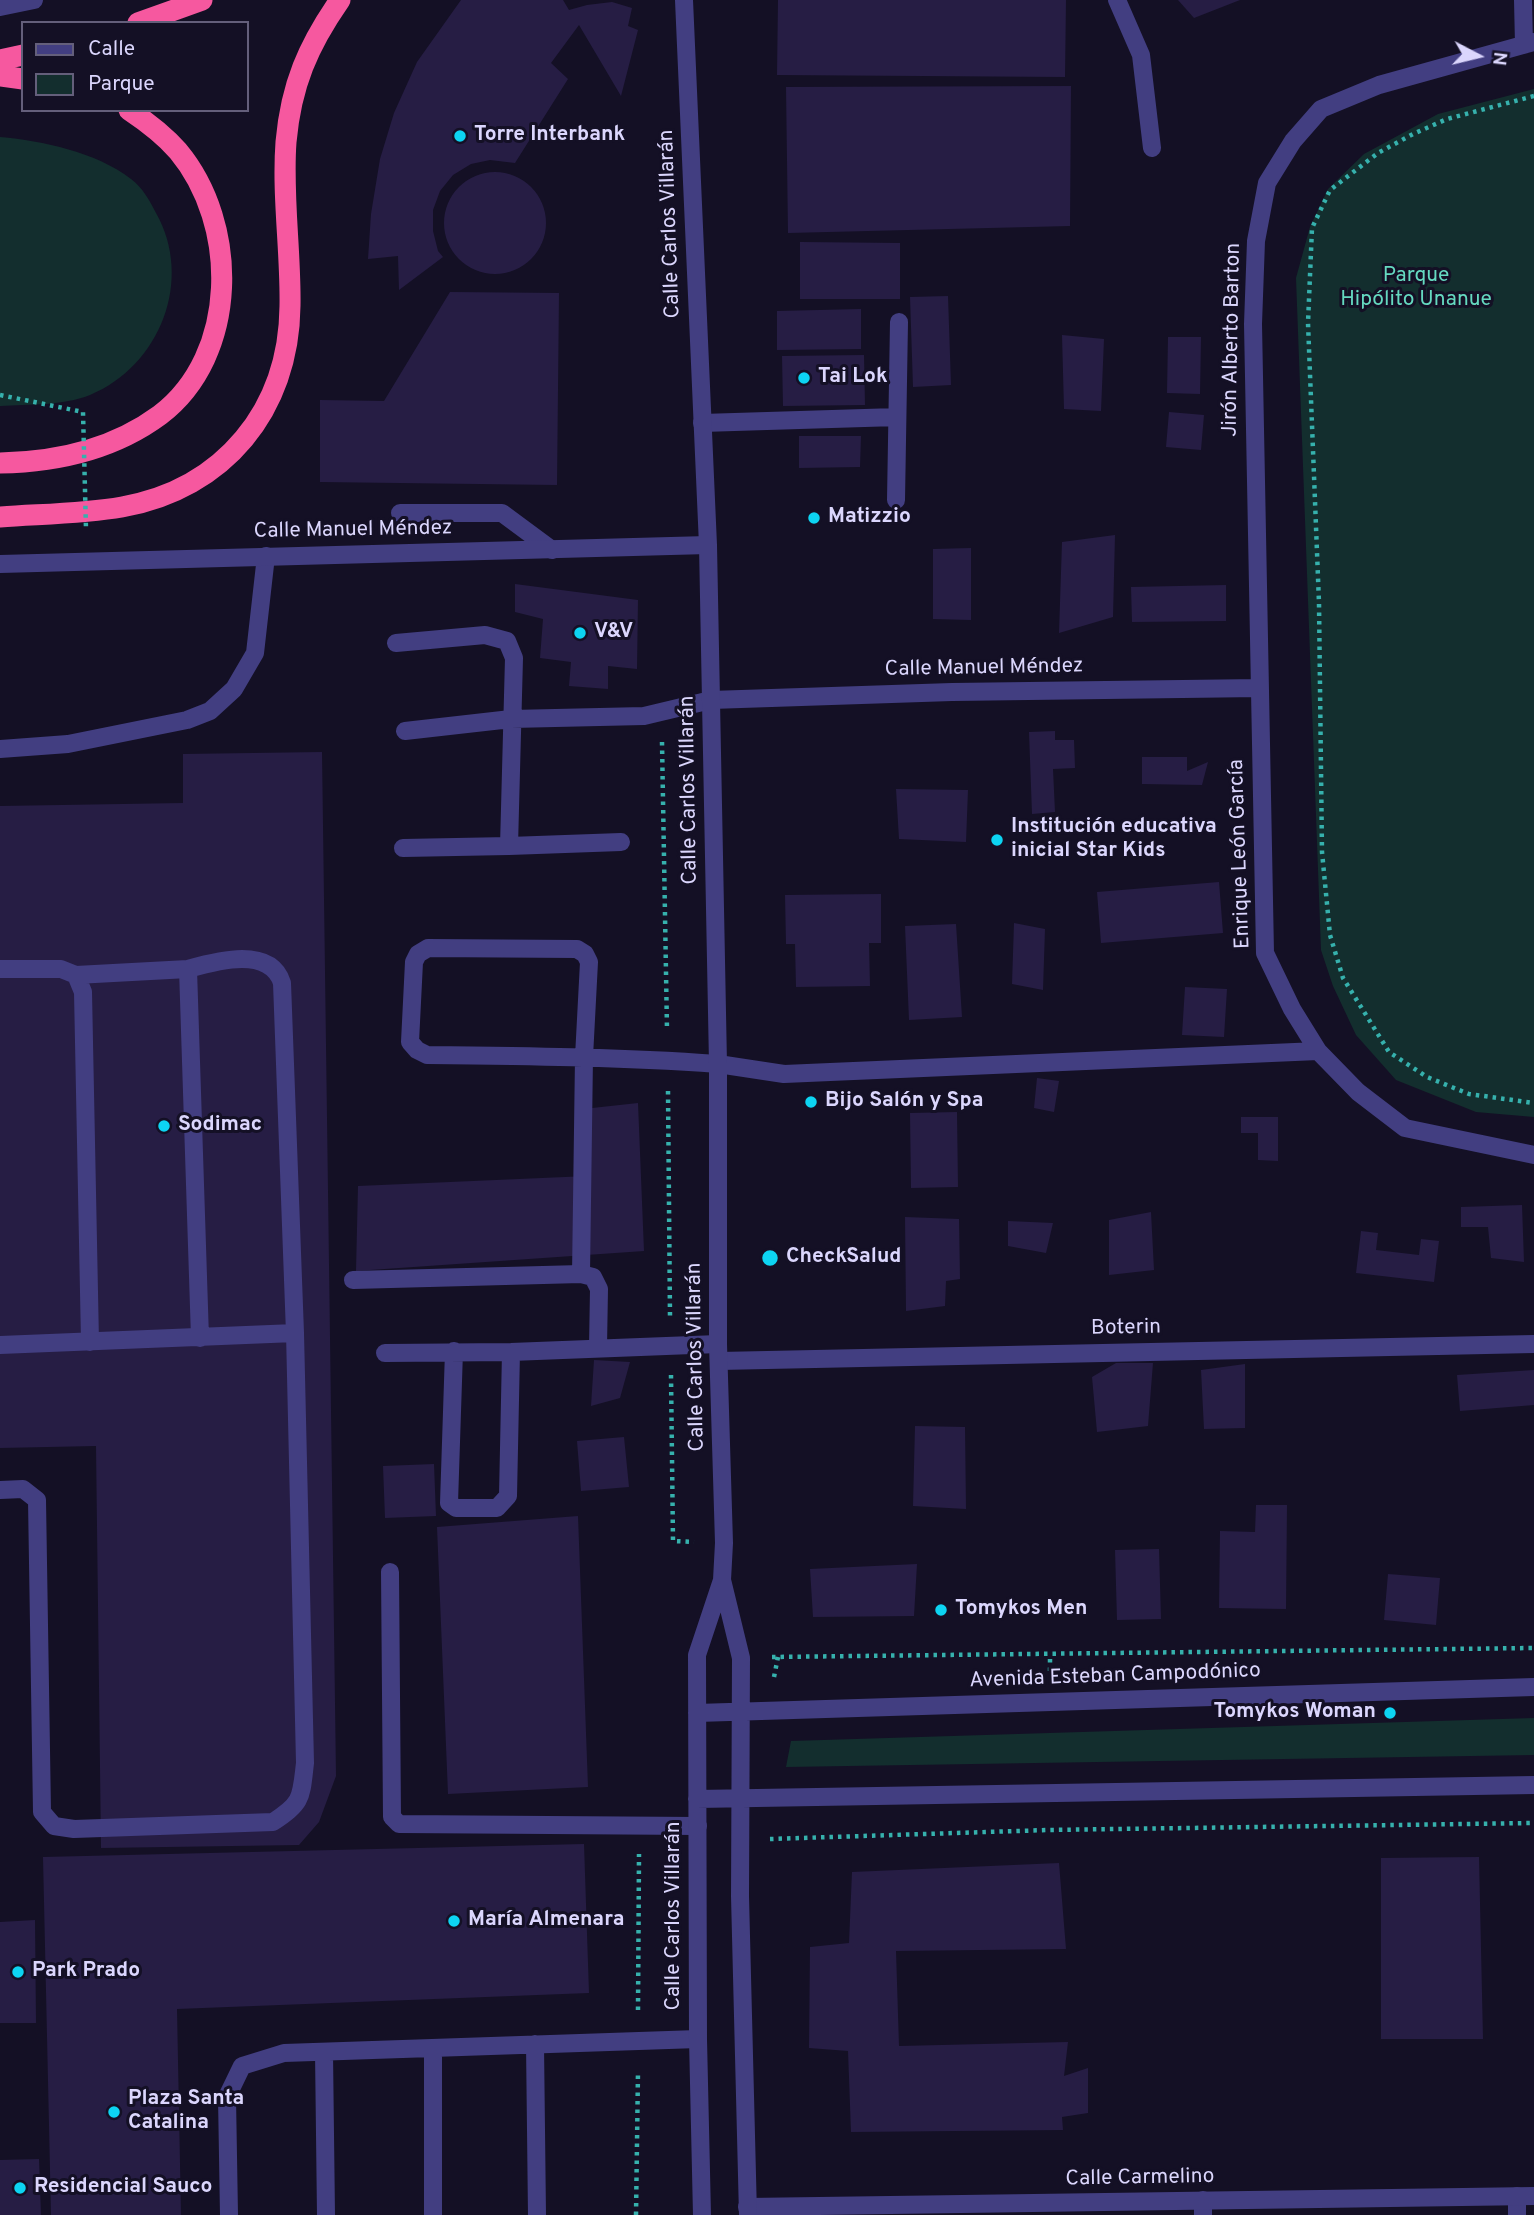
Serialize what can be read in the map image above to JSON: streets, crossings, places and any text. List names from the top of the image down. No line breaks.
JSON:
{"streets":{"street":["Calle Carlos Villarán","Jirón Alberto Barton","Calle Manuel Méndez","Enrique León García","Boterin","Avenida Esteban Campodónico","Calle Carmelino"]},"crossings":[["Calle Carlos Villarán","Calle Manuel Méndez"],["Calle Carlos Villarán","Boterin"],["Calle Carlos Villarán","Avenida Esteban Campodónico"],["Calle Carlos Villarán","Calle Carmelino"],["Jirón Alberto Barton","Calle Manuel Méndez"],["Jirón Alberto Barton","Enrique León García"],["Calle Manuel Méndez","Enrique León García"]],"parks":["Parque Hipólito Unanue"],"places":["Torre Interbank","Tai Lok","Matizzio","V&V","Institución educativa inicial Star Kids","Bijo Salón y Spa","Sodimac","CheckSalud","Tomykos Men","Tomykos Woman","María Almenara","Park Prado","Plaza Santa Catalina","Residencial Sauco"],"legend":["Calle","Parque"],"north":"right"}
